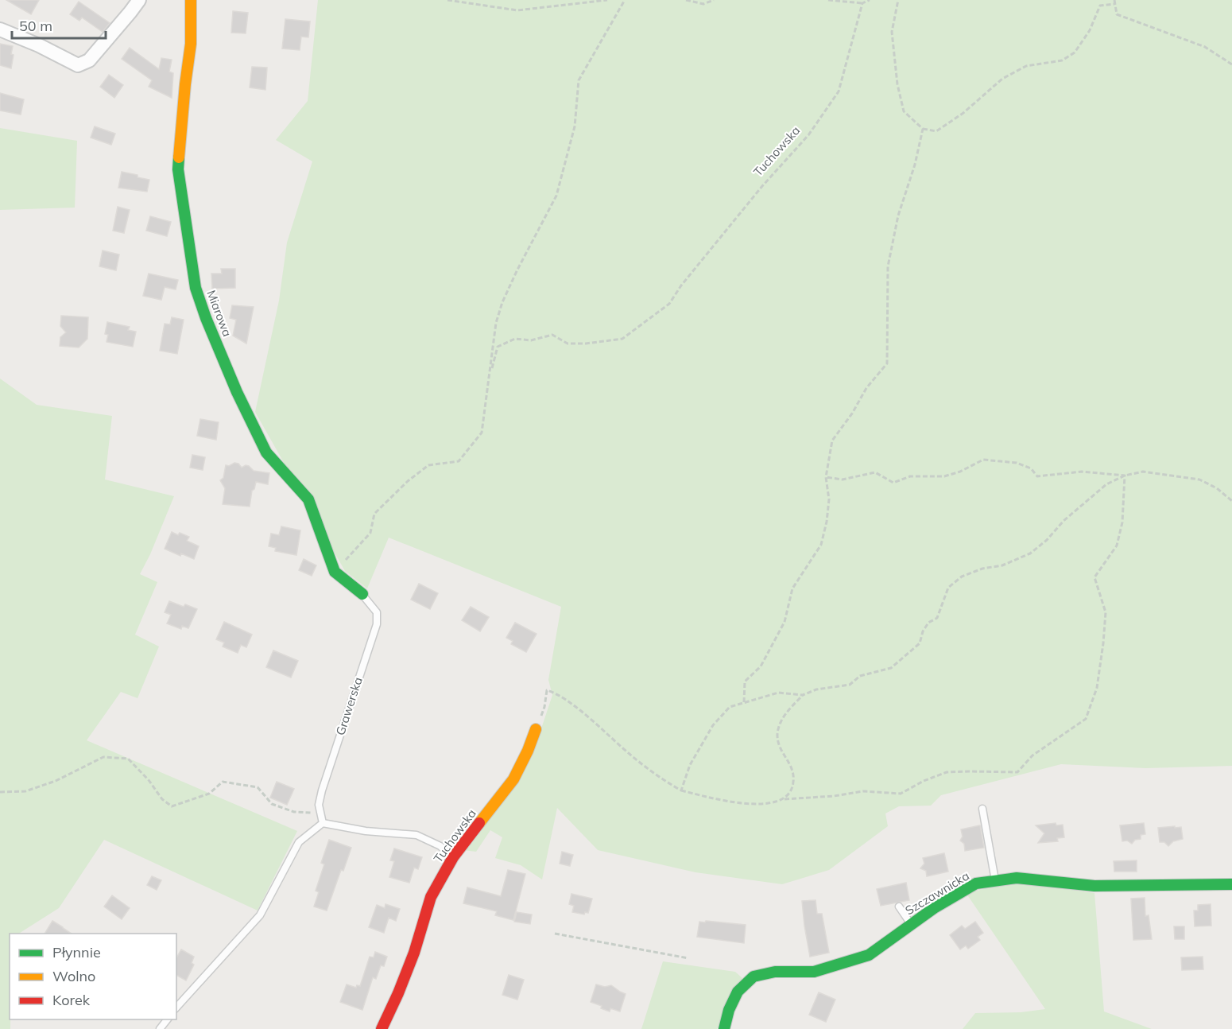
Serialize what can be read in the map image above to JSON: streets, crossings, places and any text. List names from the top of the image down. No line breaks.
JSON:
{"streets":{"street":["Tuchowska","Miarowa","Szczawnicka"],"lane":["Grawerska"]},"legend":["Płynnie","Wolno","Korek"],"scale_bar":"50 m"}
